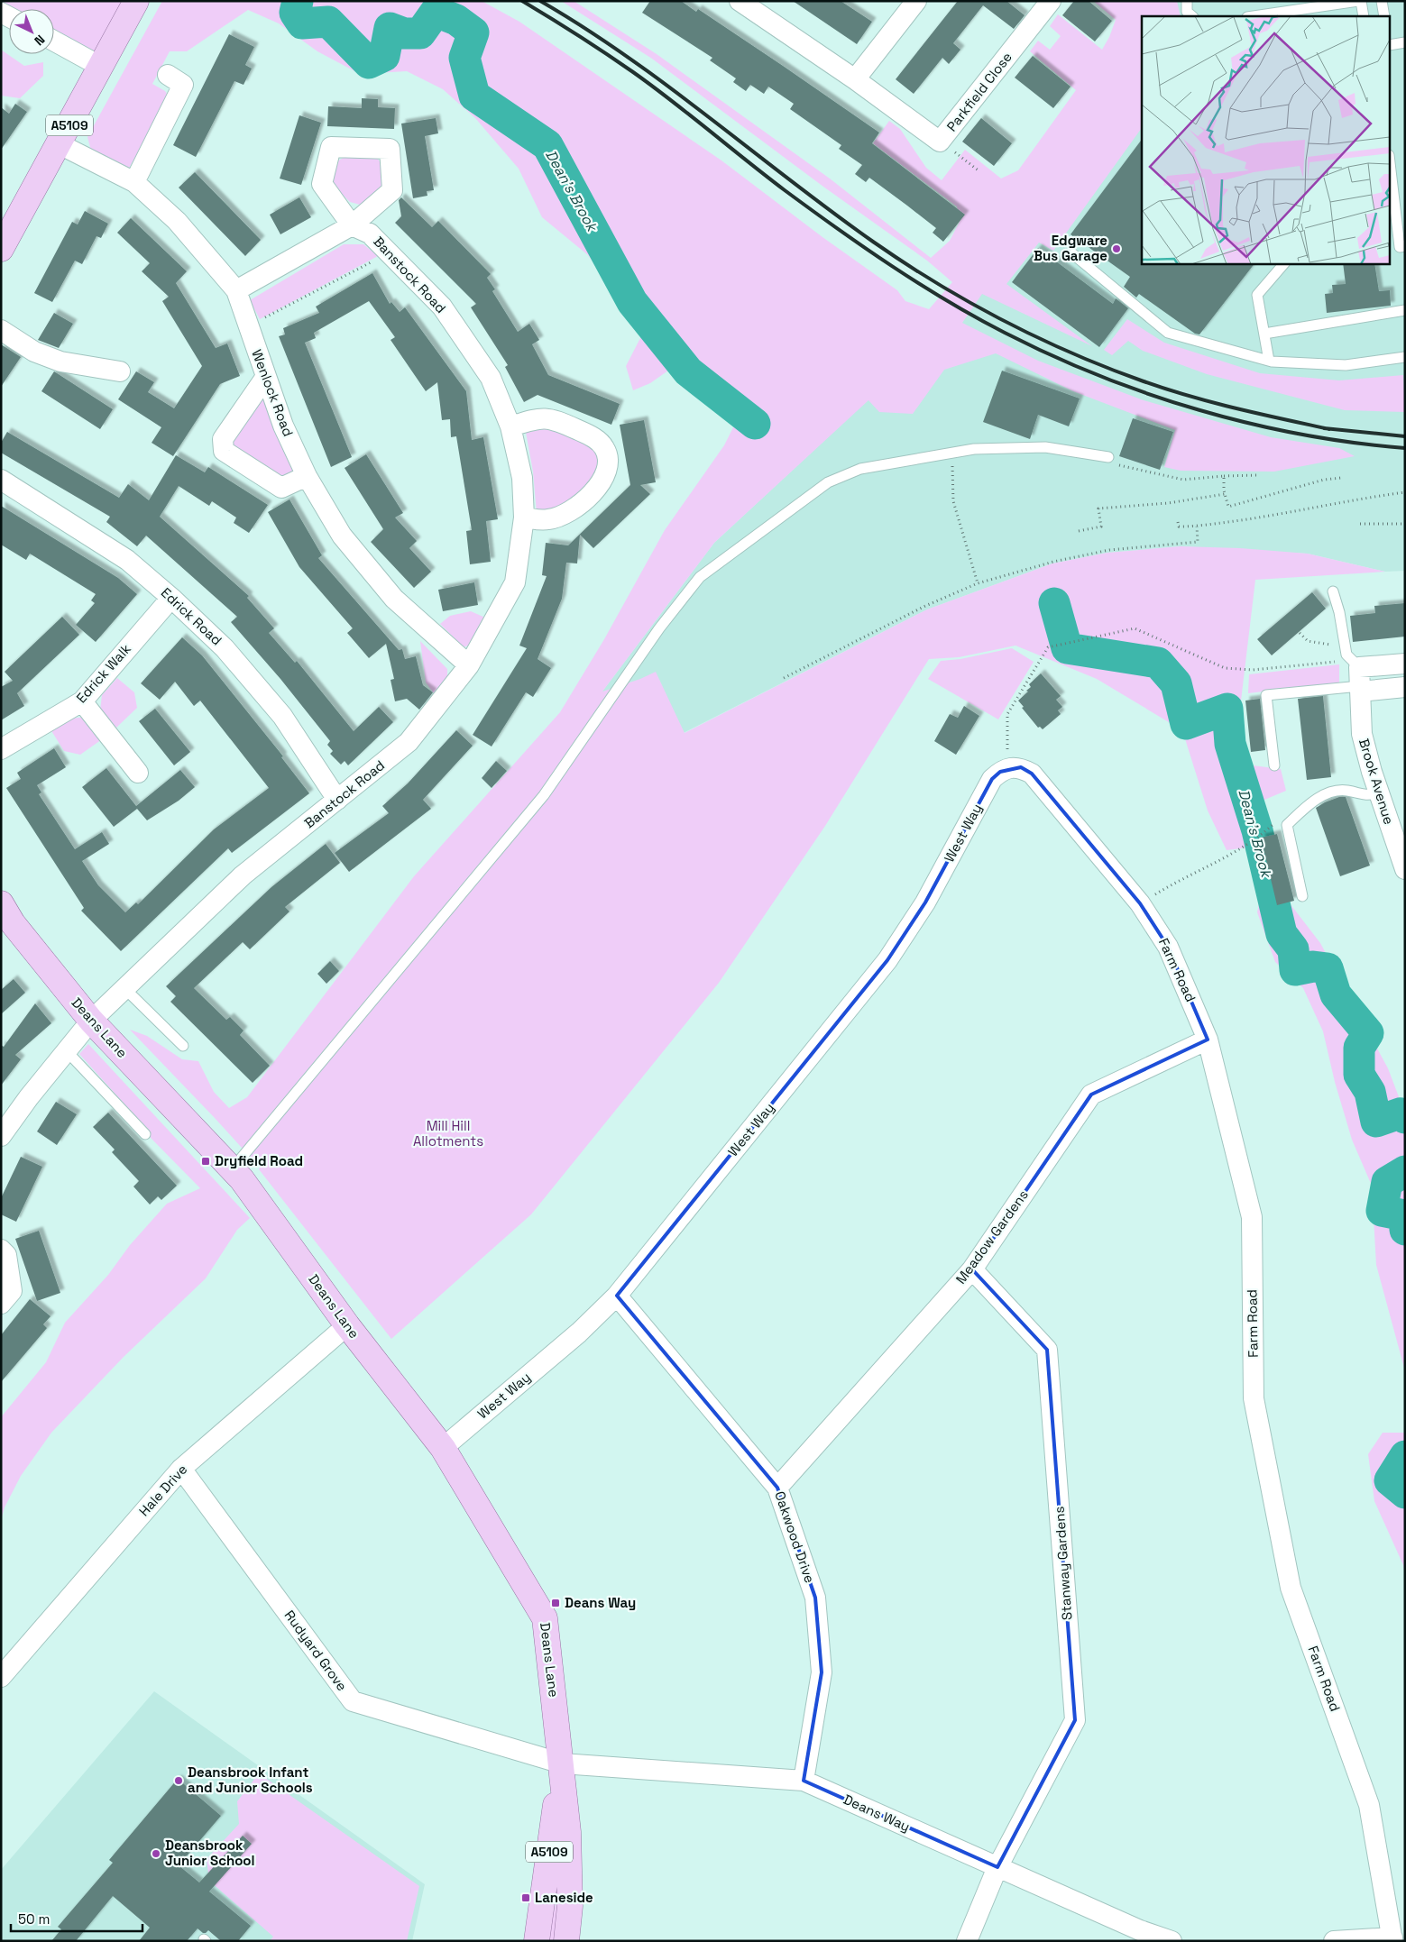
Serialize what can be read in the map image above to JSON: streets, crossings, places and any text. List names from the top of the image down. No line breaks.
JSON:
{"streets":{"main road":["A5109","Deans Lane"],"street":["Parkfield Close","Banstock Road","Wenlock Road","Edrick Road","Edrick Walk","Brook Avenue","West Way","Farm Road","Meadow Gardens","Hale Drive","Oakwood Drive","Stanway Gardens","Rudyard Grove","Deans Way"]},"crossings":[["A5109","Wenlock Road"],["Banstock Road","Wenlock Road"],["Banstock Road","Edrick Road"],["Banstock Road","Deans Lane"],["Edrick Road","Edrick Walk"],["West Way","Farm Road"],["West Way","Deans Lane"],["West Way","Oakwood Drive"],["Farm Road","Meadow Gardens"],["Deans Lane","Hale Drive"],["Deans Lane","Rudyard Grove"],["Deans Lane","Deans Way"],["Meadow Gardens","Oakwood Drive"],["Meadow Gardens","Stanway Gardens"],["Hale Drive","Rudyard Grove"],["Oakwood Drive","Deans Way"],["Stanway Gardens","Deans Way"],["Rudyard Grove","Deans Way"]],"water":["Dean's Brook"],"parks":["Mill Hill Allotments"],"places":{"other":["Edgware Bus Garage","Deansbrook Infant and Junior Schools","Deansbrook Junior School"],"transit":["Dryfield Road","Deans Way","Laneside"]},"scale_bar":"50 m","north":"bottom right"}
